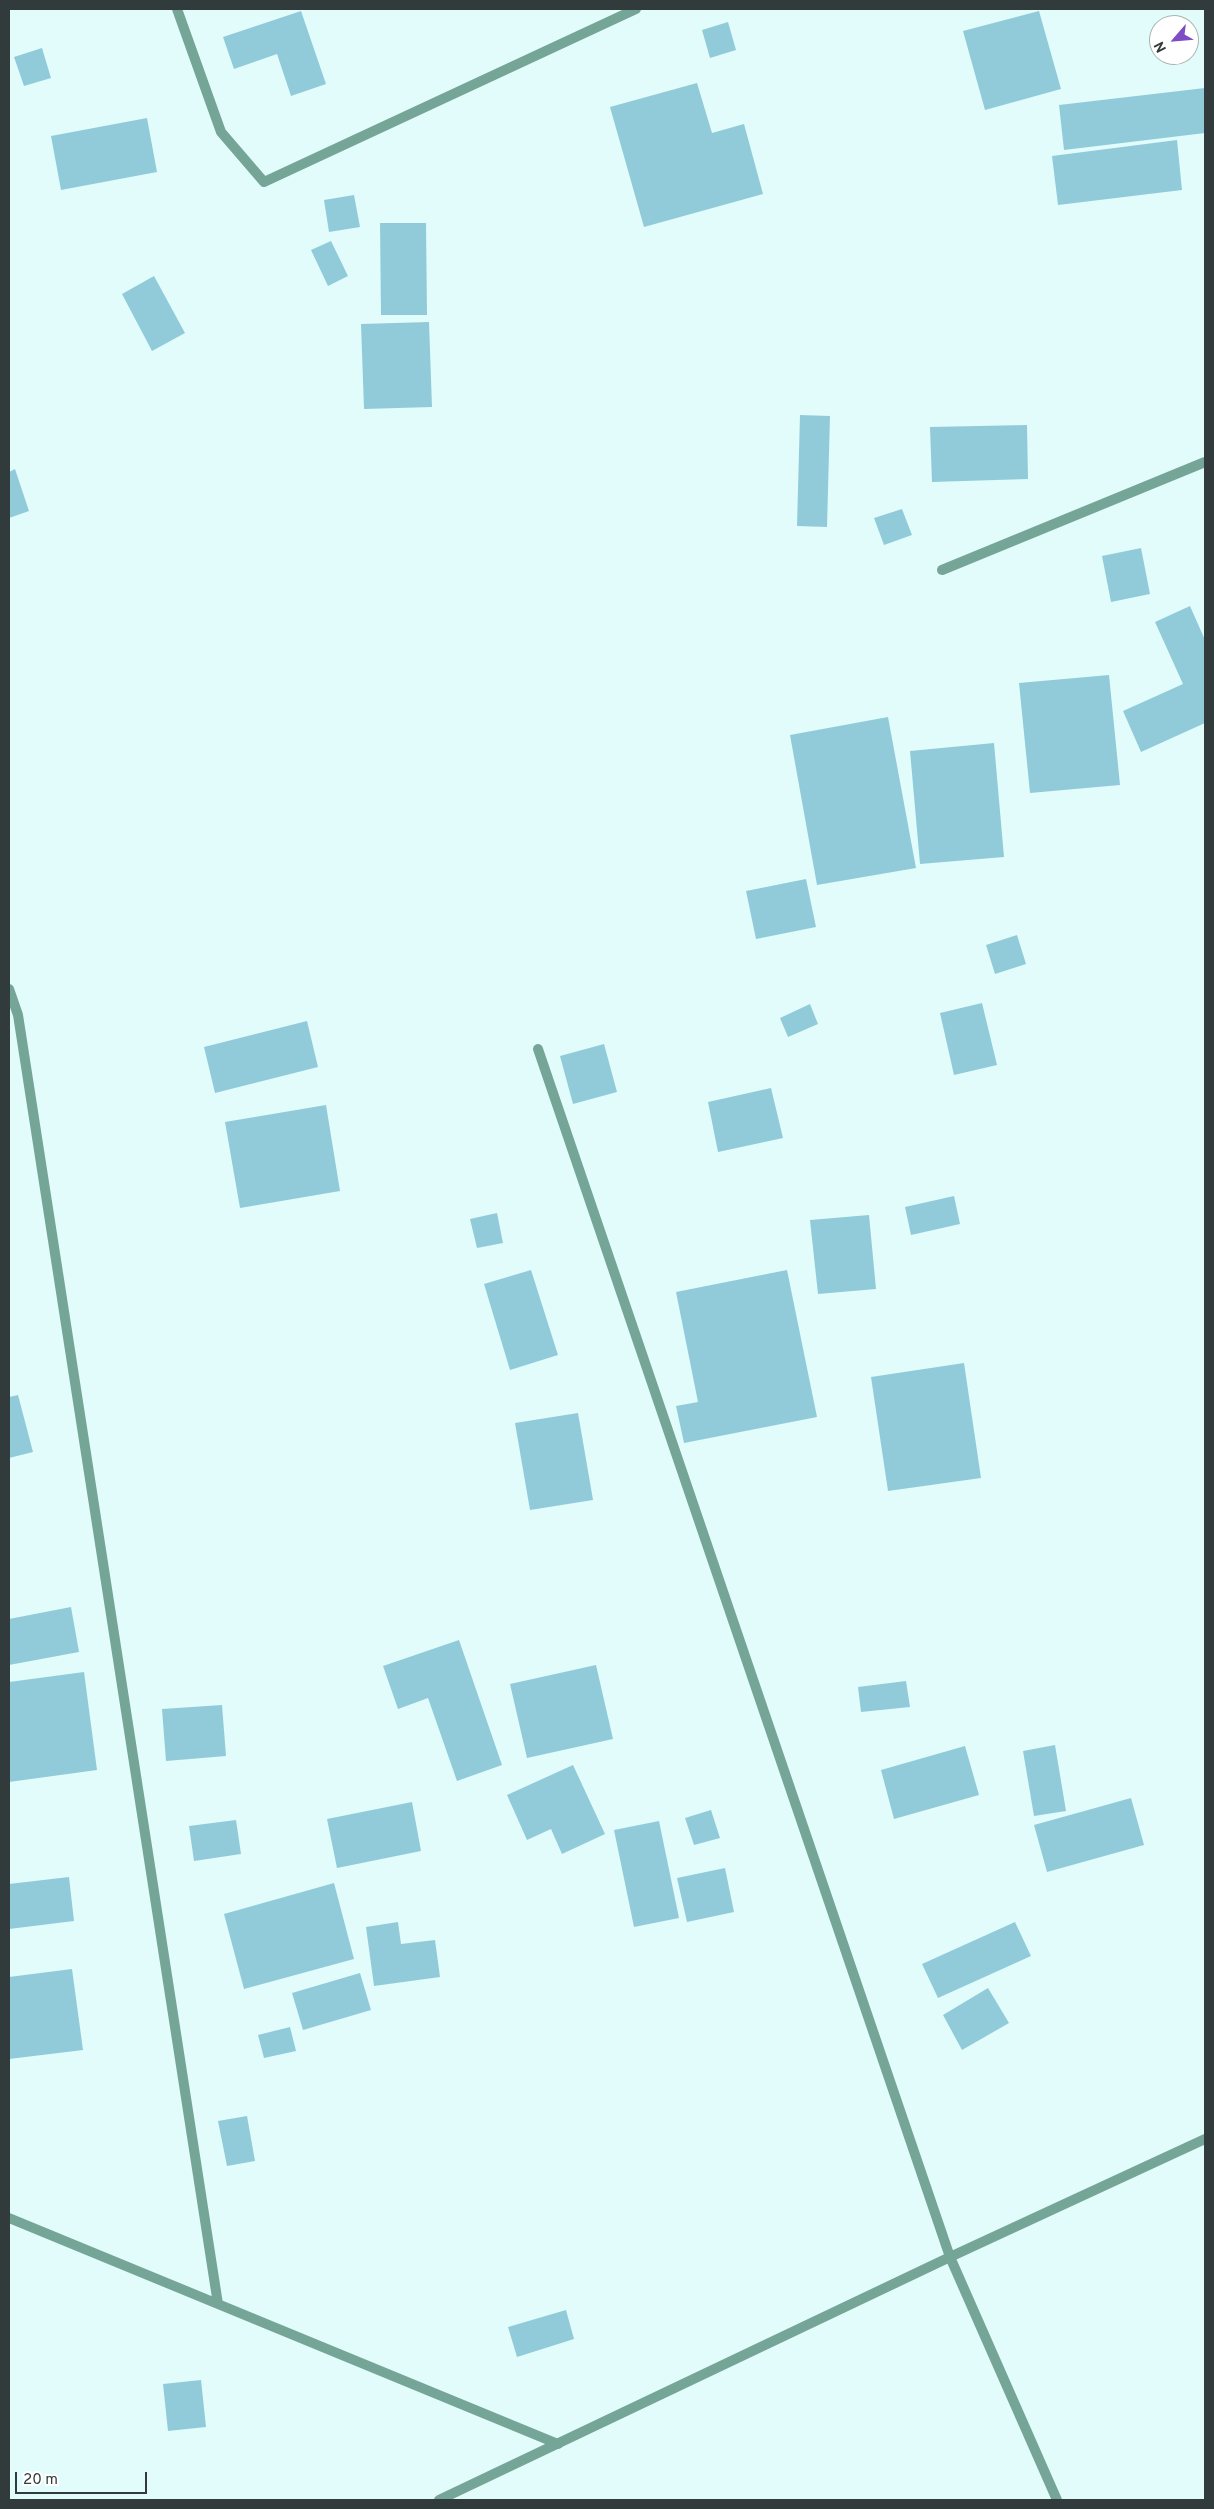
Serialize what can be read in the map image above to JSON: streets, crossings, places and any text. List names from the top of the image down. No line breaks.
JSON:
{"scale_bar":"20 m","north":"bottom left"}
